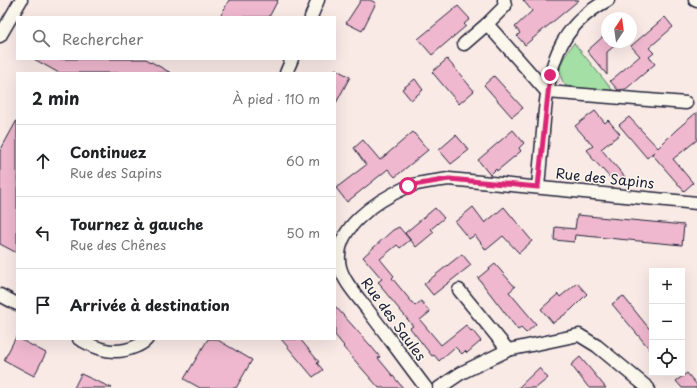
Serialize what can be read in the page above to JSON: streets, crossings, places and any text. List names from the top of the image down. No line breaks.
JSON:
{"streets":{"street":["Rue des Sapins","Rue des Saules"]},"crossings":[["Rue des Sapins","Rue des Saules"]],"north":"top","page":{"search":"Rechercher","heading":["2 min","À pied · 110 m"],"list":[["Continuez","Rue des Sapins","60 m"],["Tournez à gauche","Rue des Chênes","50 m"],"Arrivée à destination"],"map_buttons":["+","−"]}}
